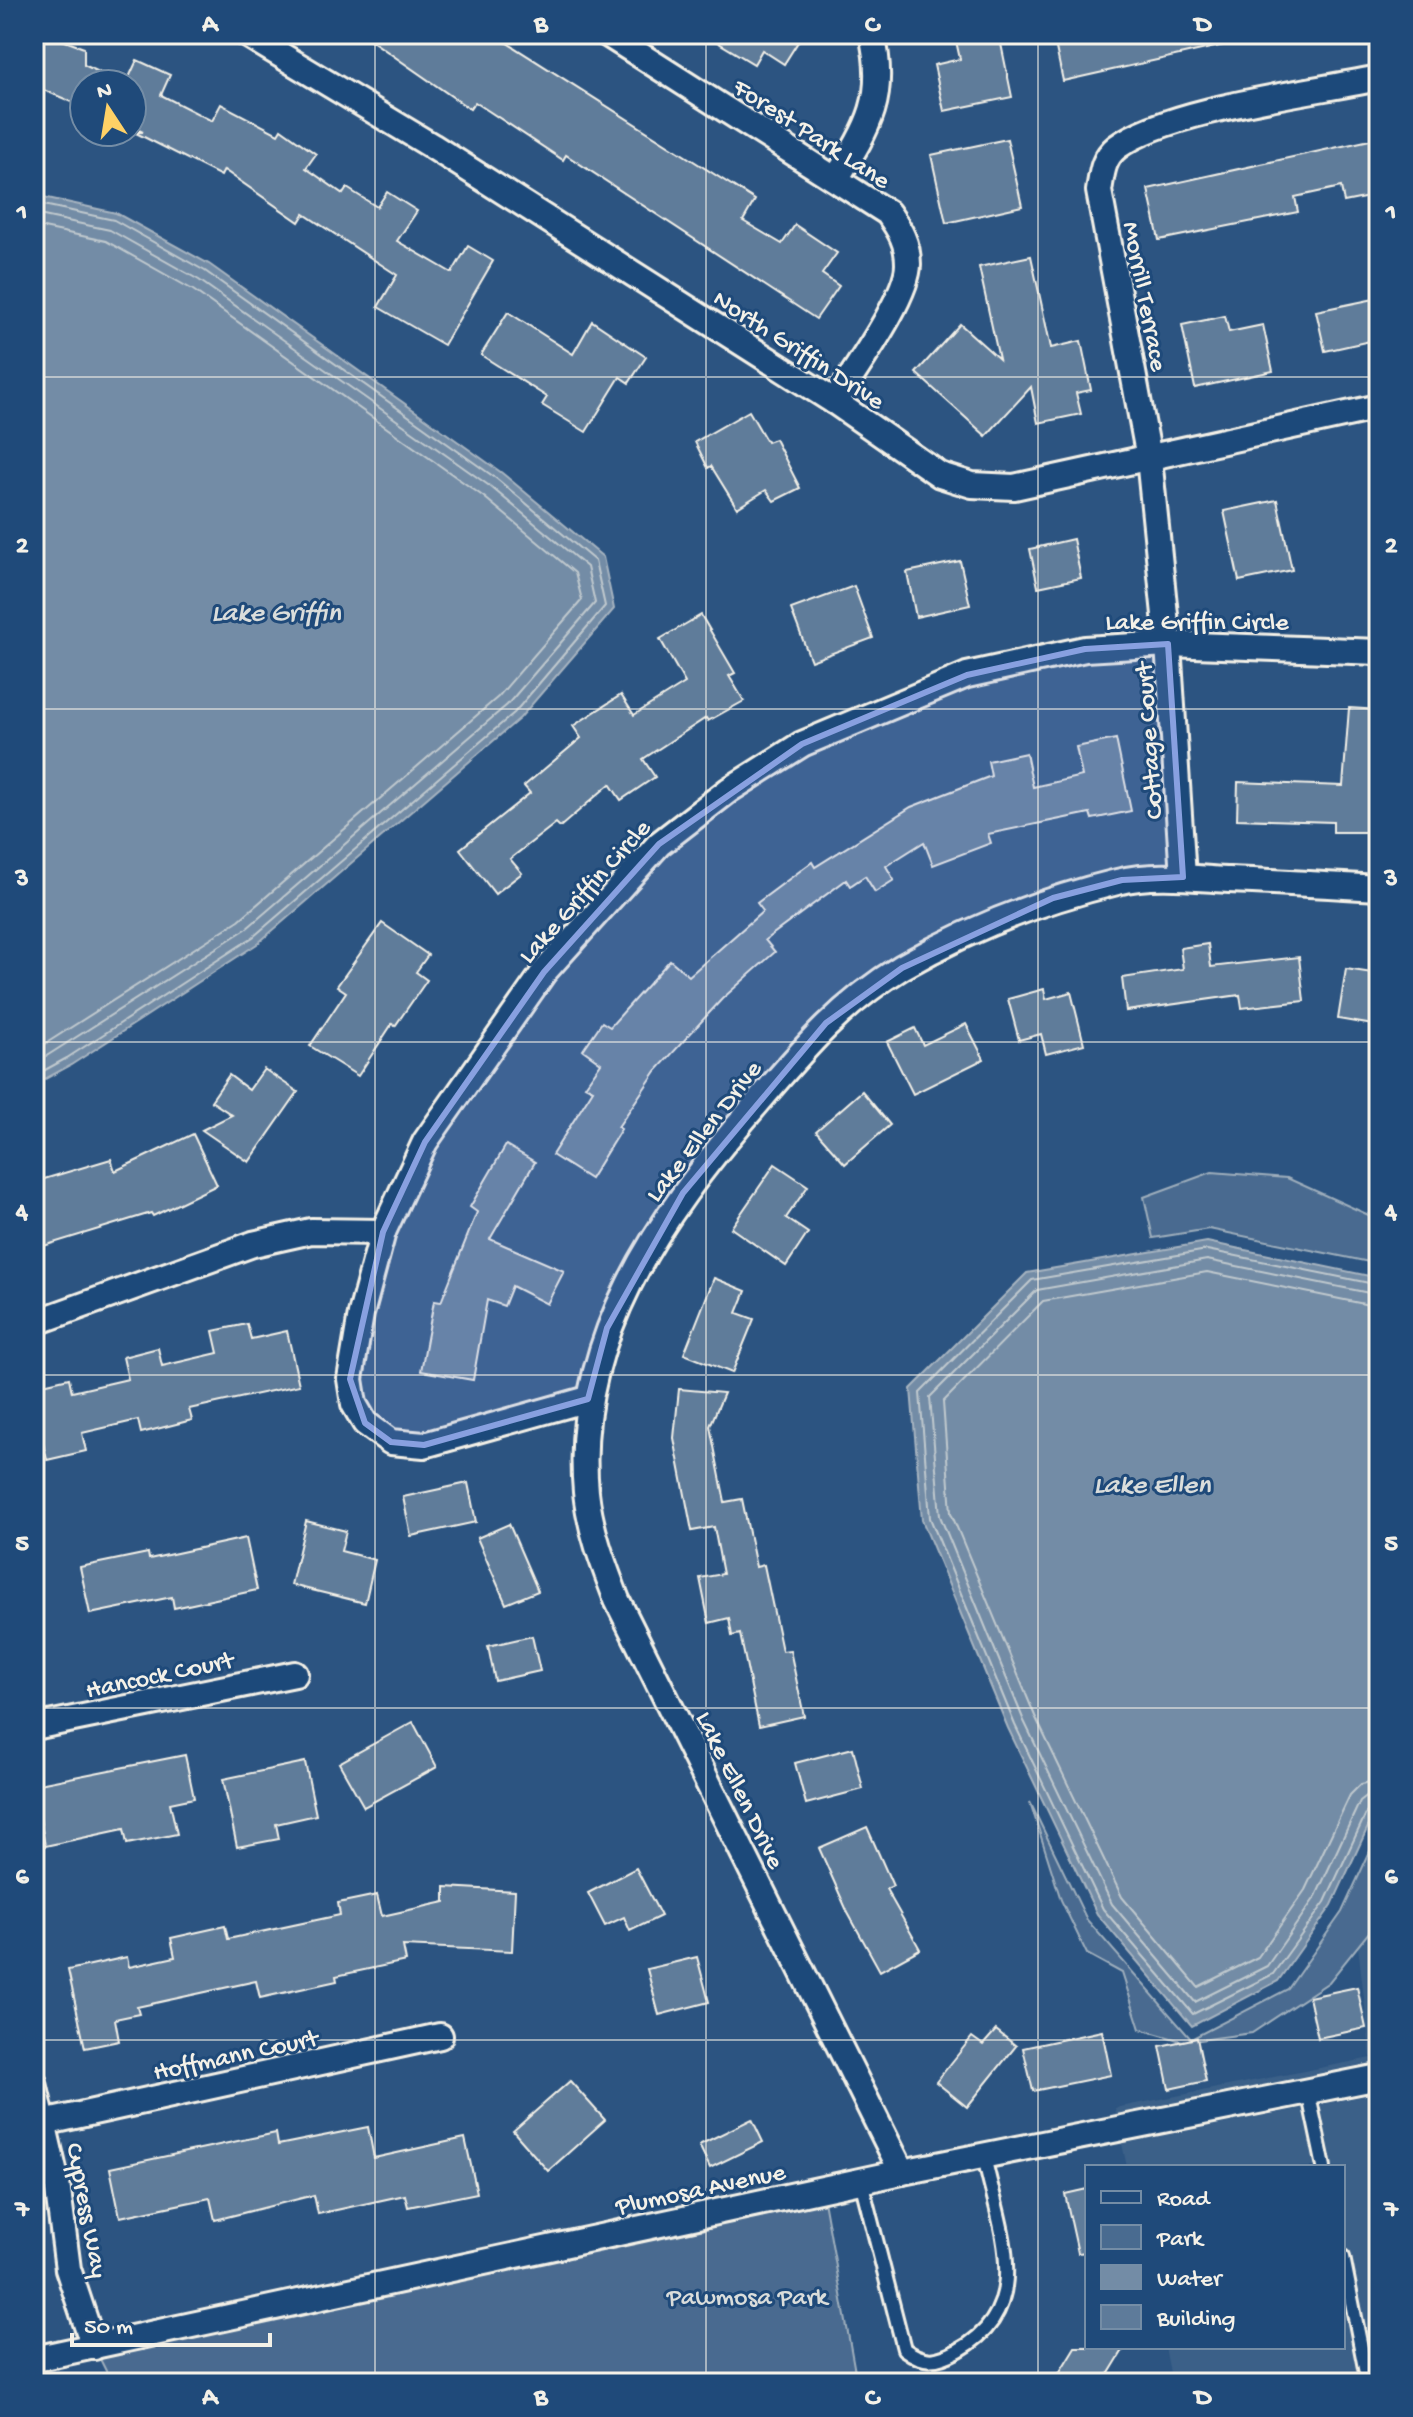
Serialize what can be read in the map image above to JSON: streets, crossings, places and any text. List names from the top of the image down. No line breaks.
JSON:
{"streets":{"street":["Forest Park Lane","Morrill Terrace","North Griffin Drive","Lake Griffin Circle","Cottage Court","Lake Ellen Drive","Hancock Court","Hoffmann Court","Plumosa Avenue","Cypress Way"]},"crossings":[["Forest Park Lane","North Griffin Drive"],["Morrill Terrace","North Griffin Drive"],["Morrill Terrace","Cottage Court"],["North Griffin Drive","Cottage Court"],["Lake Griffin Circle","Cottage Court"],["Lake Griffin Circle","Lake Ellen Drive"],["Cottage Court","Lake Ellen Drive"],["Lake Ellen Drive","Plumosa Avenue"],["Hoffmann Court","Cypress Way"],["Plumosa Avenue","Cypress Way"]],"water":["Lake Griffin","Lake Ellen"],"parks":["Pawmosa Park"],"legend":["Road","Park","Water","Building"],"scale_bar":"50 m","north":"top","grid":{"columns":["A","B","C","D"],"rows":["1","2","3","4","5","6","7"]}}
